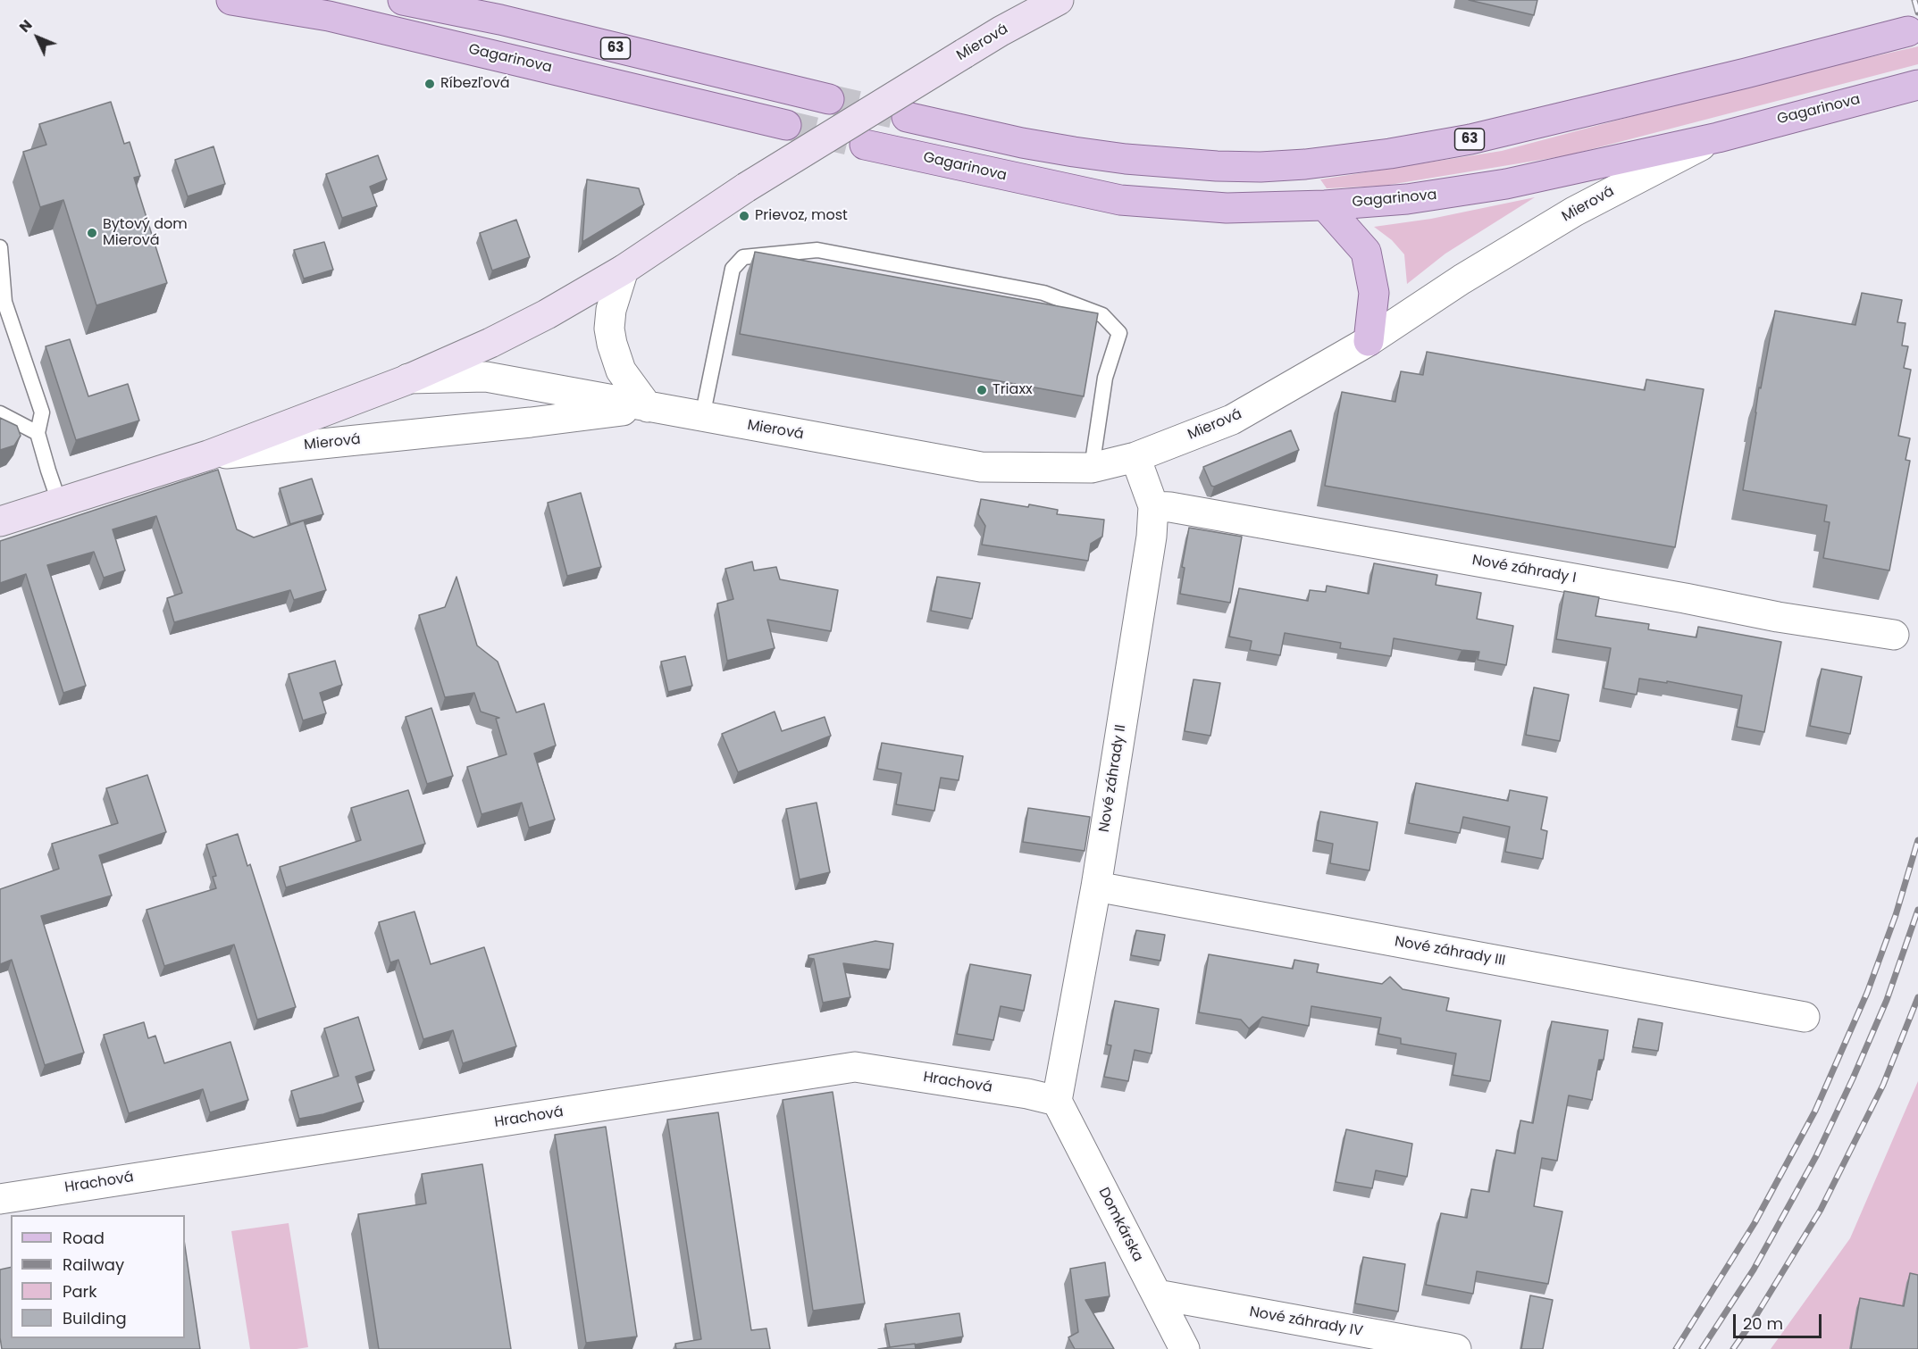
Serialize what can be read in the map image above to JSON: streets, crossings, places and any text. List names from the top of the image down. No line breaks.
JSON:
{"streets":{"main road":["63","Gagarinova"],"street":["Mierová","Nové záhrady I","Nové záhrady II","Nové záhrady III","Hrachová","Domkárska","Nové záhrady IV"]},"crossings":[["Mierová","Gagarinova"],["Mierová","Nové záhrady II"],["Nové záhrady I","Nové záhrady II"],["Nové záhrady II","Nové záhrady III"],["Nové záhrady II","Hrachová"],["Nové záhrady II","Domkárska"],["Hrachová","Domkárska"],["Domkárska","Nové záhrady IV"]],"places":["Ríbezľová","Prievoz, most","Bytový dom Mierová","Triaxx"],"legend":["Road","Railway","Park","Building"],"scale_bar":"20 m","north":"top left"}
